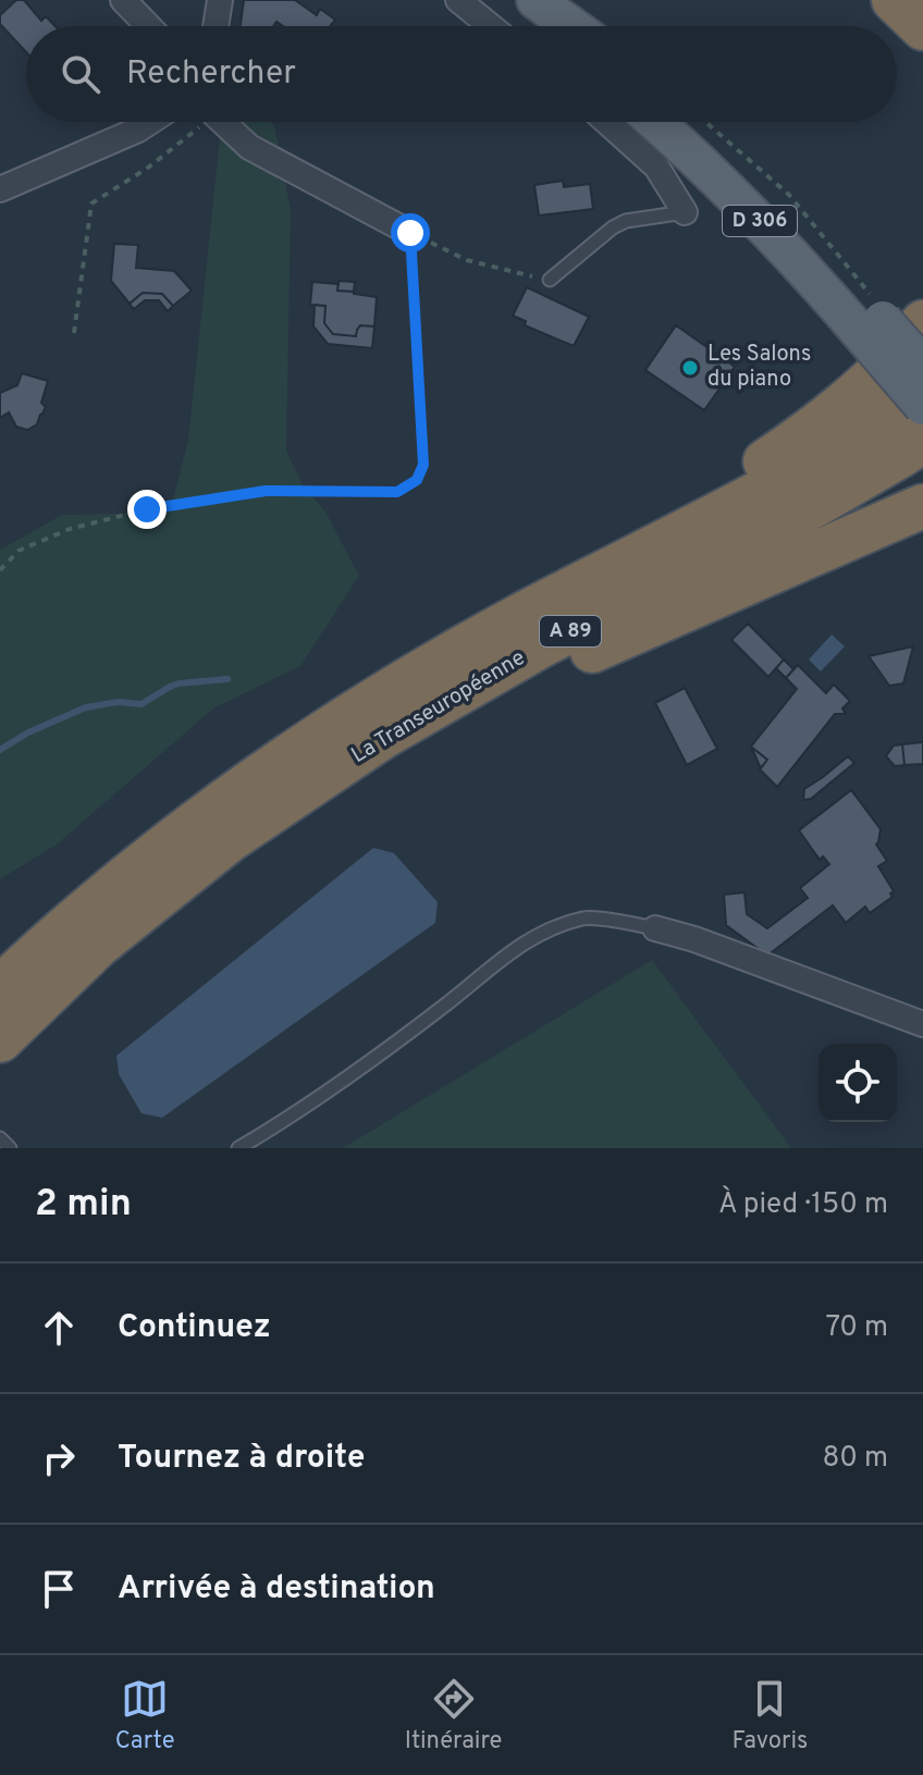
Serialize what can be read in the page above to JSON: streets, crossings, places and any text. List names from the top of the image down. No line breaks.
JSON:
{"streets":{"highway":["A 89","La Transeuropéenne"],"main road":["D 306"]},"places":["Les Salons du piano"],"page":{"search":"Rechercher","heading":["2 min","À pied · 150 m"],"list":[["Continuez","70 m"],["Tournez à droite","80 m"],"Arrivée à destination"],"nav":["Carte","Itinéraire","Favoris"]}}
